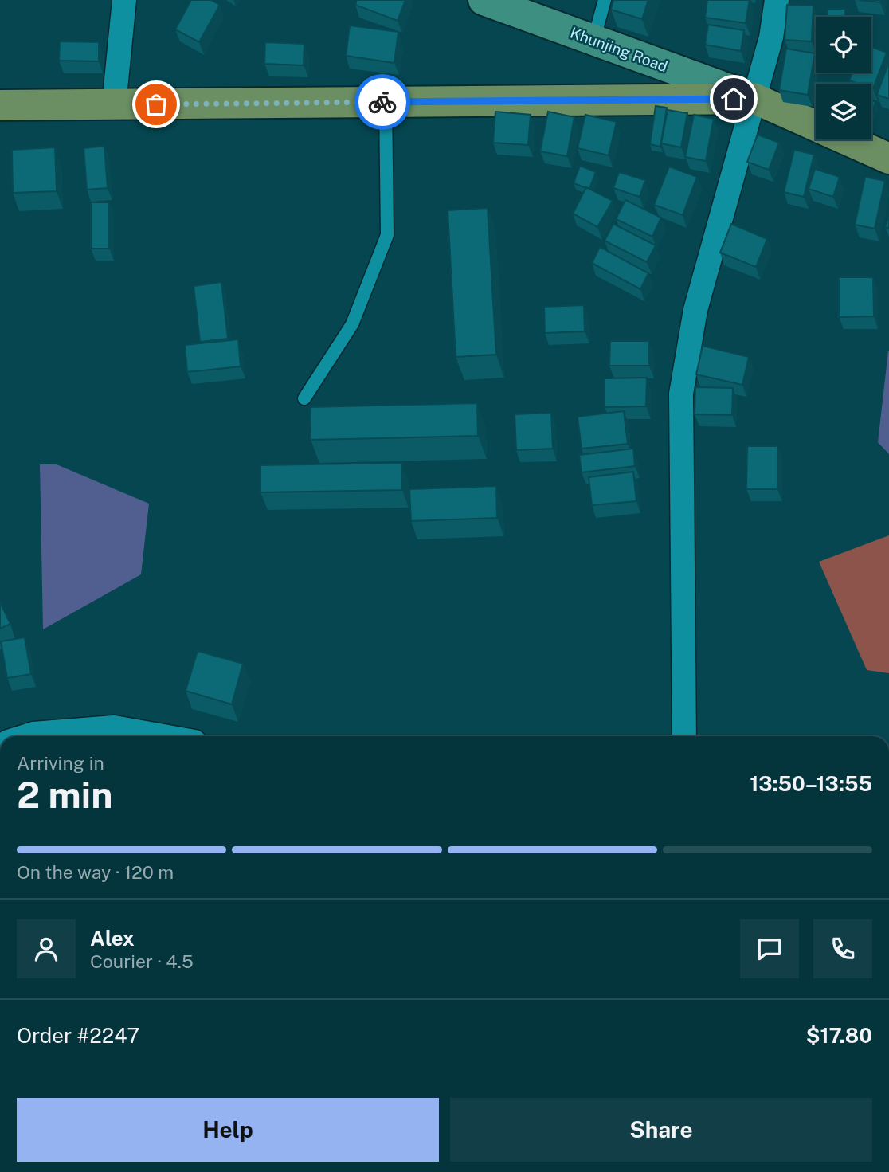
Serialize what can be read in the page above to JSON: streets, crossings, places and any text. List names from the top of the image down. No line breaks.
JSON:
{"streets":{"main road":["Khunjing Road"]},"page":{"heading":["2 min","Arriving in","13:50–13:55"],"panel":["Alex","Courier · 4.5","Order #2247","$17.80"],"bar":"On the way · 120 m","buttons":["Help","Share"]}}
